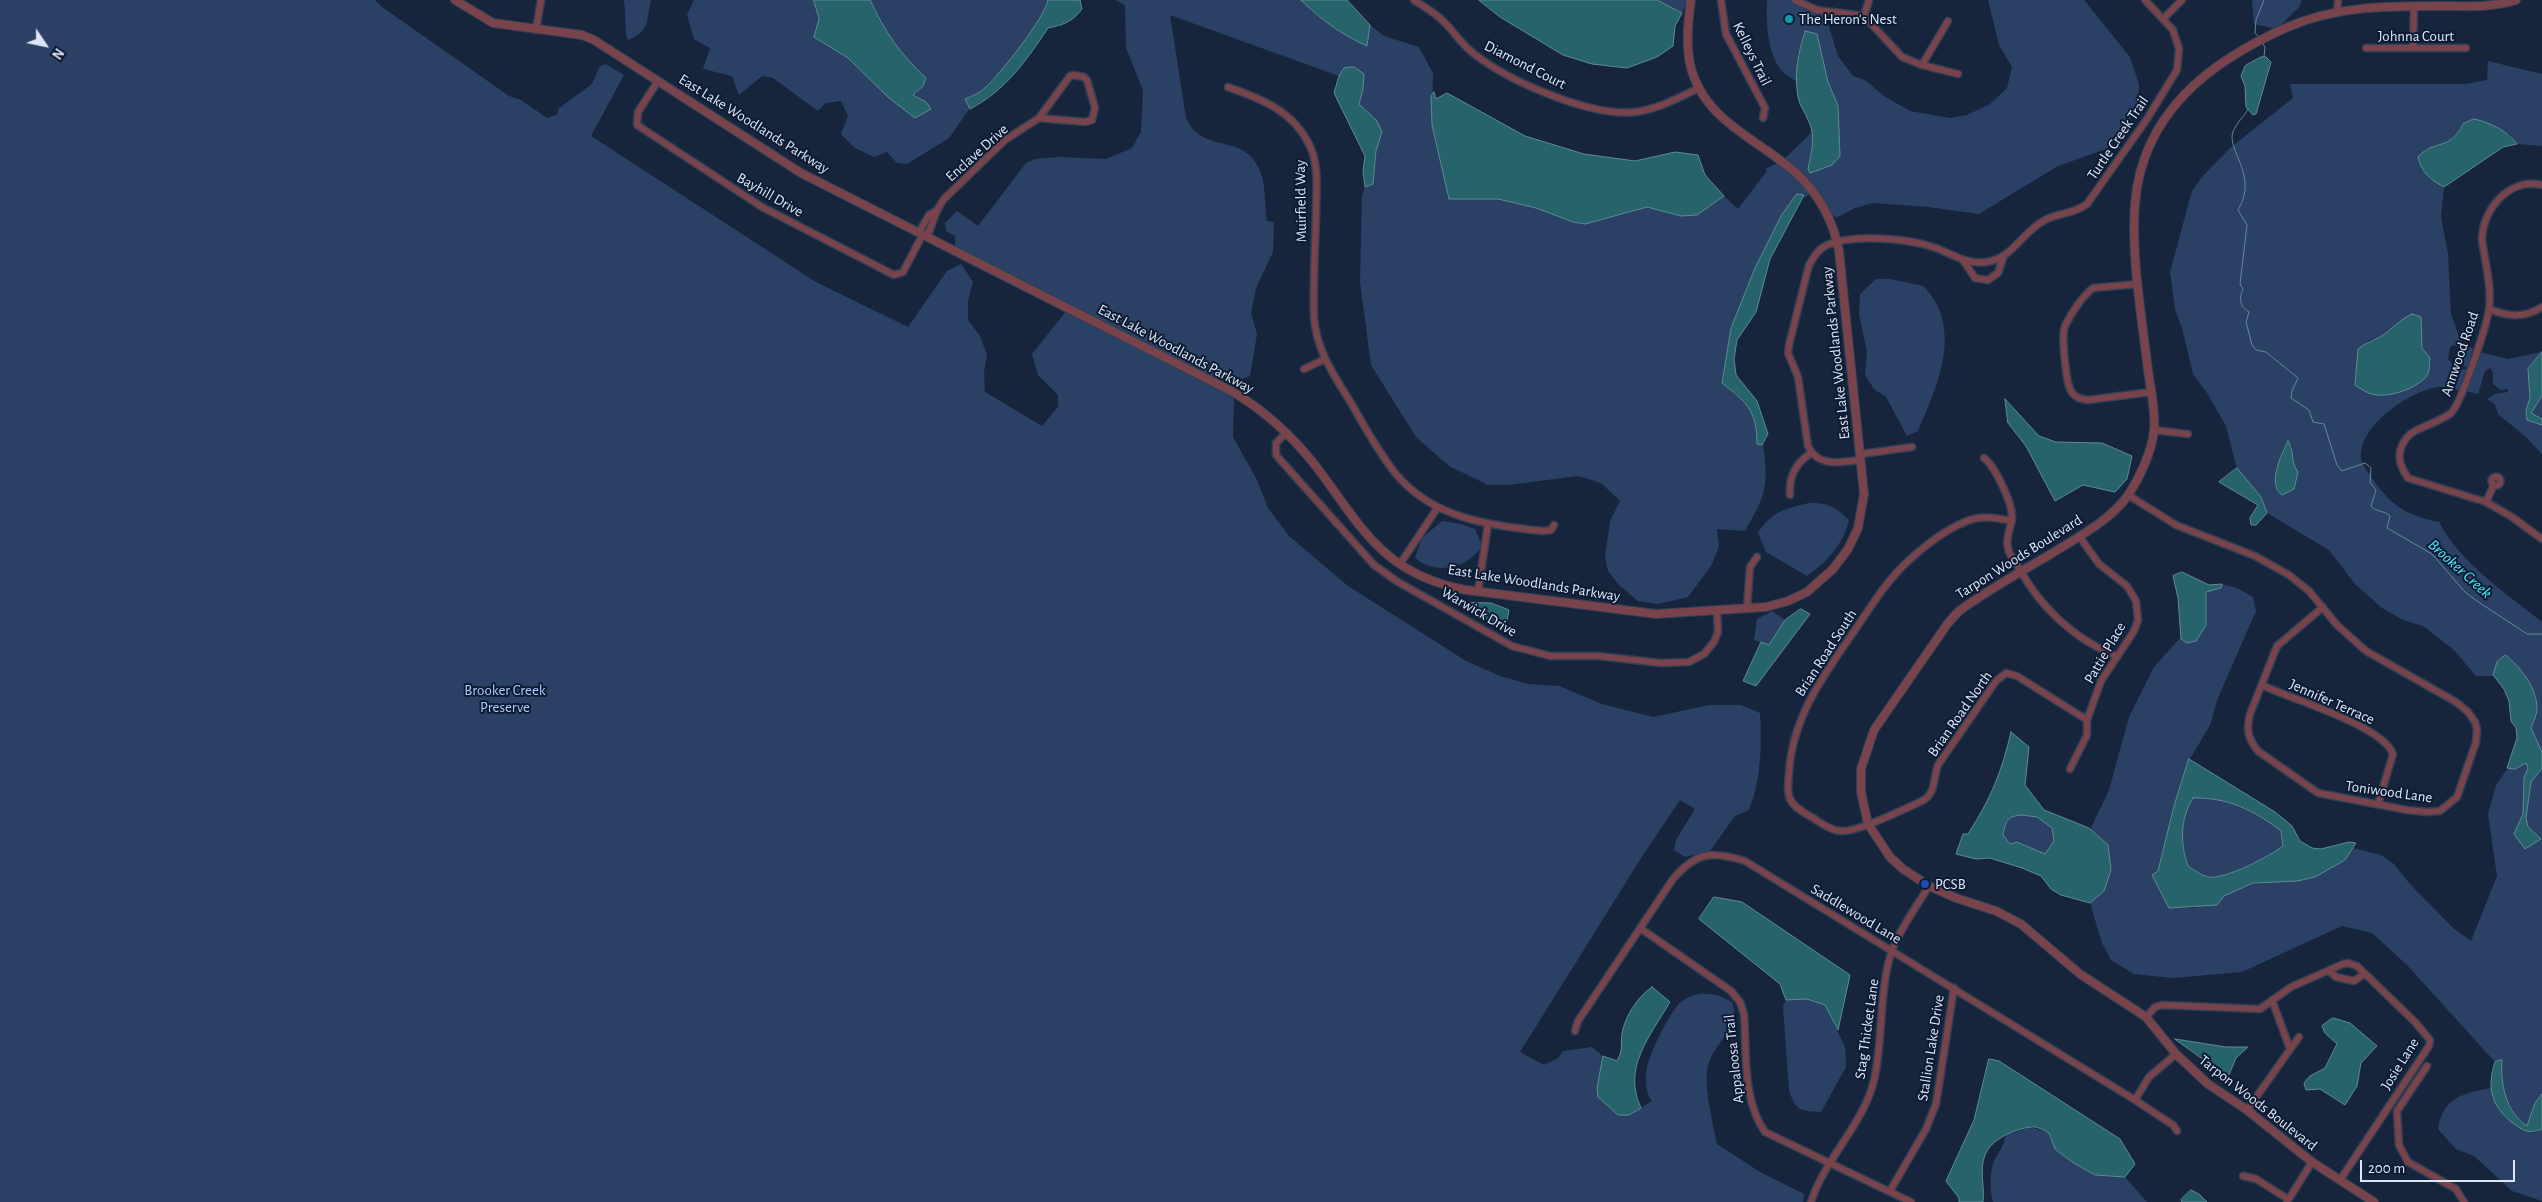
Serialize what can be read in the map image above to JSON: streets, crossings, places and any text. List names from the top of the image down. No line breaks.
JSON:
{"streets":{"street":["Johnna Court","Kelleys Trail","Diamond Court","East Lake Woodlands Parkway","Turtle Creek Trail","Enclave Drive","Bayhill Drive","Muirfield Way","Annwood Road","Tarpon Woods Boulevard","Warwick Drive","Brian Road South","Pattie Place","Jennifer Terrace","Brian Road North","Toniwood Lane","Saddlewood Lane","Stag Thicket Lane","Stallion Lake Drive","Appaloosa Trail","Josie Lane"]},"crossings":[["Diamond Court","East Lake Woodlands Parkway"],["East Lake Woodlands Parkway","Turtle Creek Trail"],["East Lake Woodlands Parkway","Enclave Drive"],["East Lake Woodlands Parkway","Bayhill Drive"],["East Lake Woodlands Parkway","Warwick Drive"],["Enclave Drive","Bayhill Drive"],["Tarpon Woods Boulevard","Brian Road South"],["Tarpon Woods Boulevard","Pattie Place"],["Tarpon Woods Boulevard","Brian Road North"],["Tarpon Woods Boulevard","Toniwood Lane"],["Tarpon Woods Boulevard","Stag Thicket Lane"],["Tarpon Woods Boulevard","Josie Lane"],["Brian Road South","Brian Road North"],["Pattie Place","Brian Road North"],["Jennifer Terrace","Toniwood Lane"],["Saddlewood Lane","Stag Thicket Lane"],["Saddlewood Lane","Stallion Lake Drive"],["Saddlewood Lane","Appaloosa Trail"],["Stag Thicket Lane","Appaloosa Trail"],["Stallion Lake Drive","Appaloosa Trail"]],"water":["Brooker Creek"],"parks":["Brooker Creek Preserve"],"places":["The Heron's Nest","PCSB"],"scale_bar":"200 m","north":"bottom right"}
